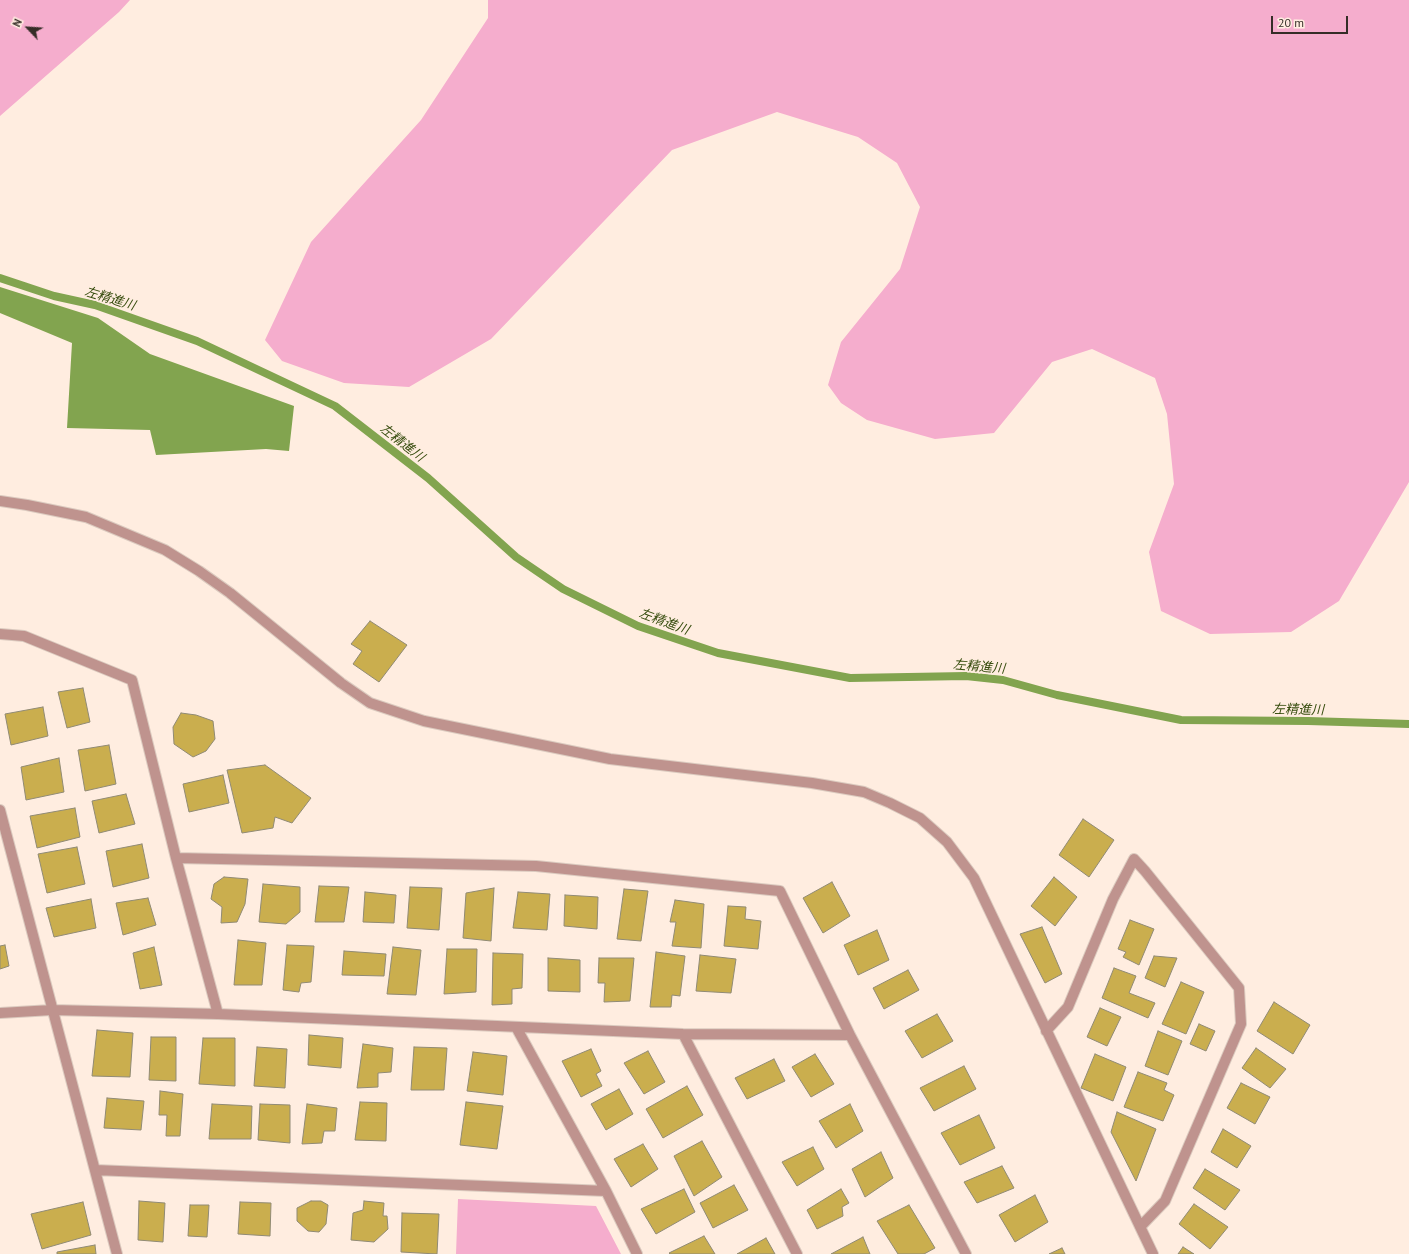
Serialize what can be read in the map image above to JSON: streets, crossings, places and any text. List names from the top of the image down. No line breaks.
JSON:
{"water":["左精進川"],"scale_bar":"20 m","north":"top left"}
